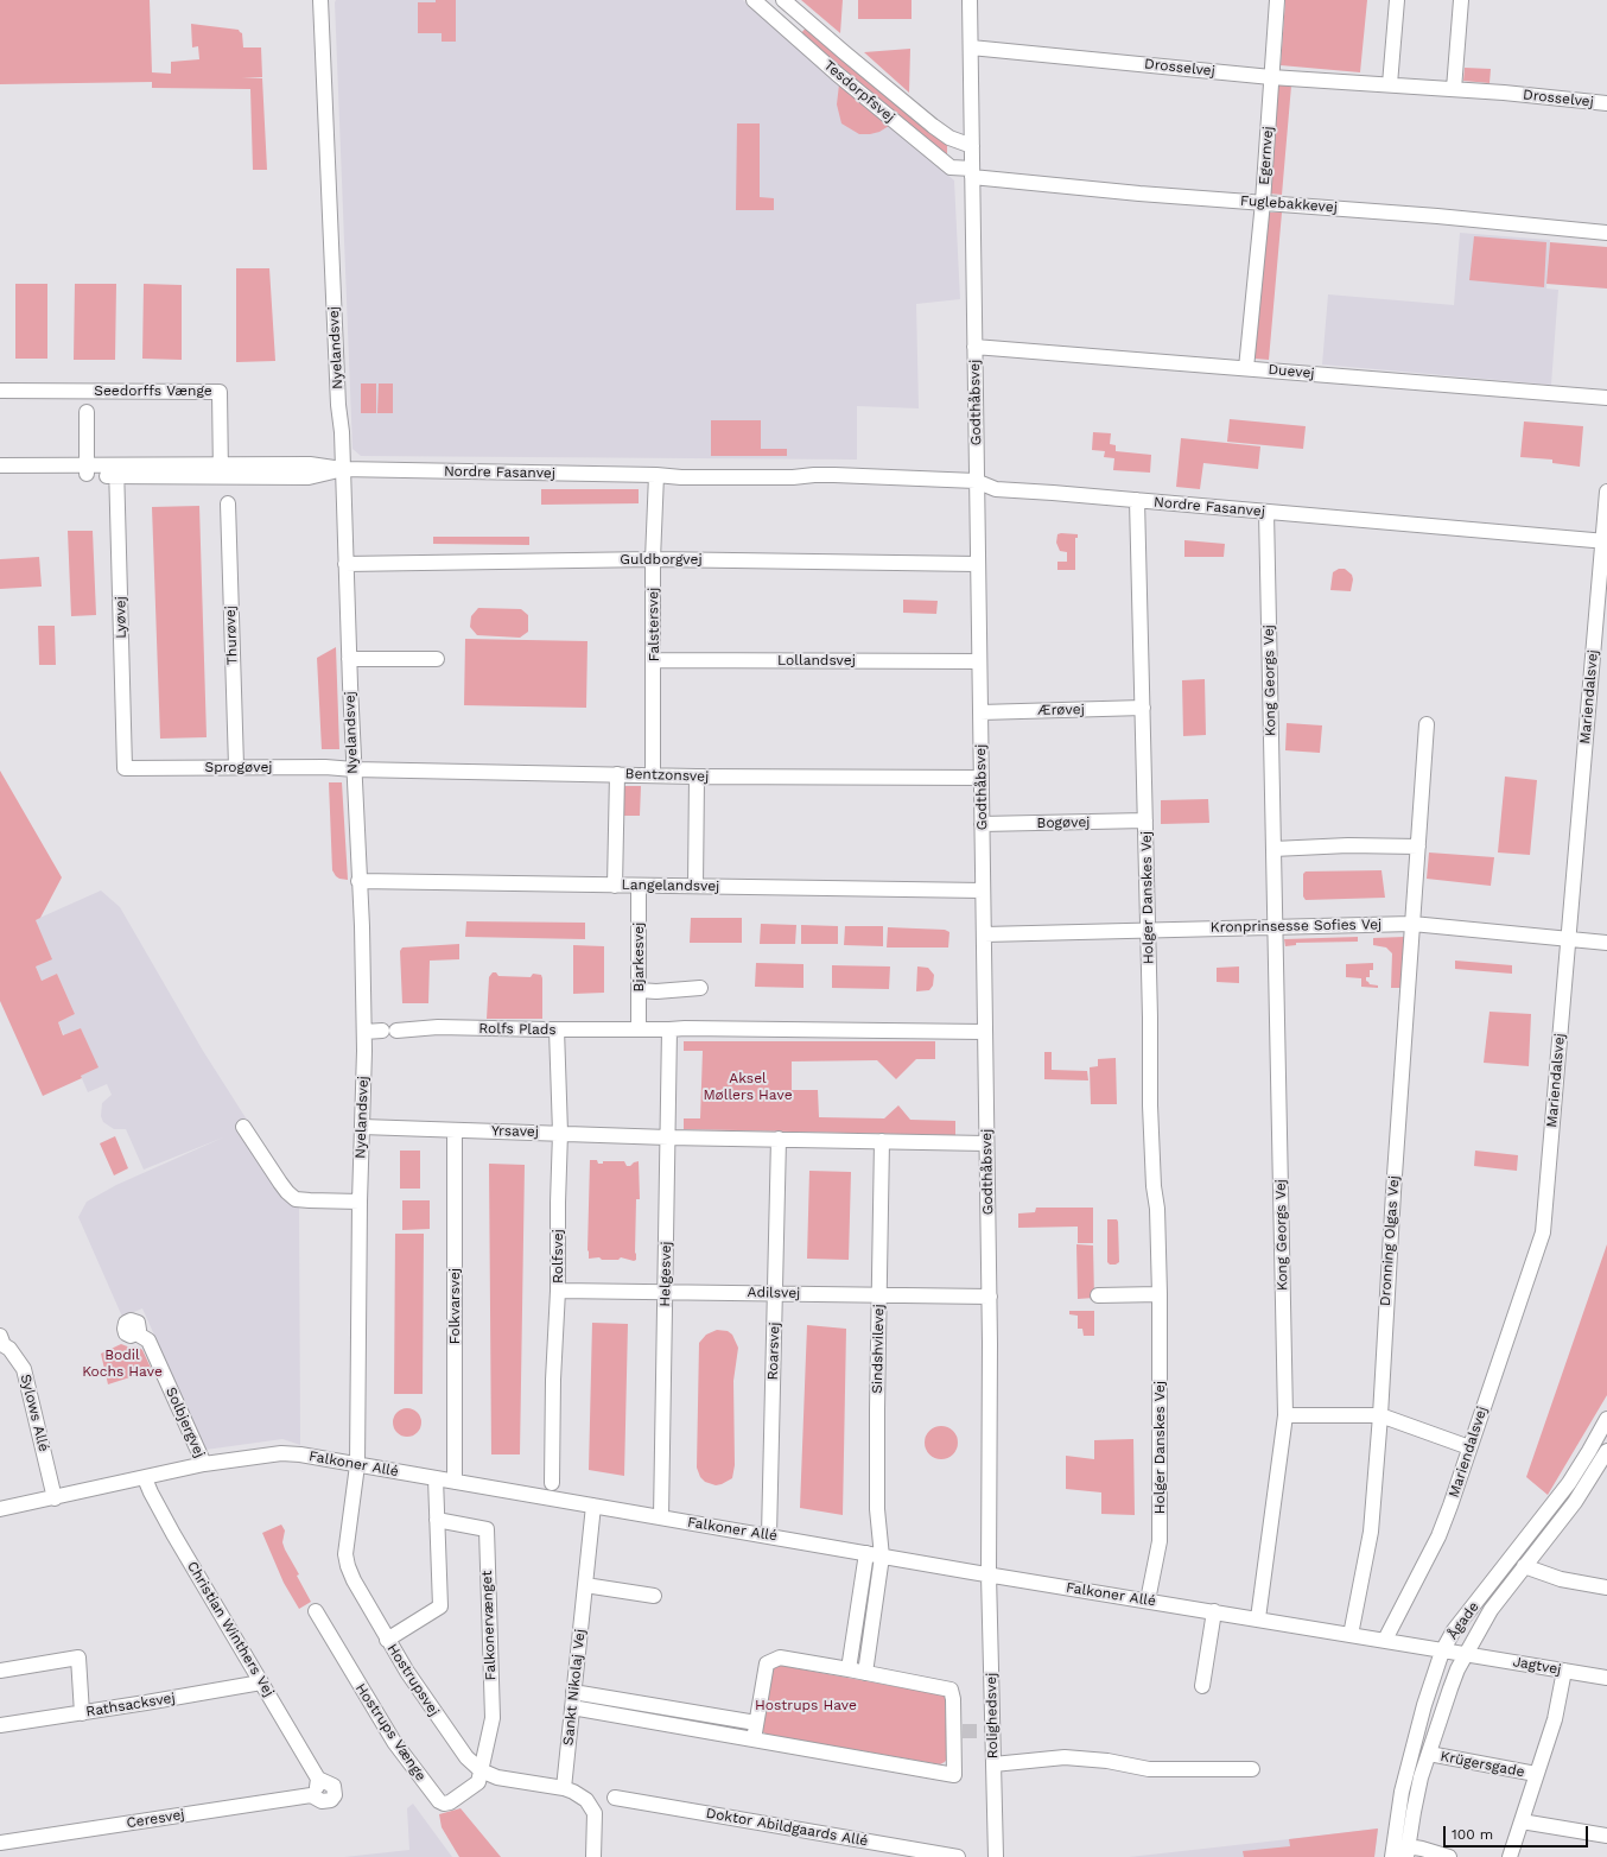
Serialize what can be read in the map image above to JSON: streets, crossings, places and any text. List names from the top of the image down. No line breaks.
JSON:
{"streets":{"street":["Drosselvej","Tesdorpfsvej","Egernvej","Fuglebakkevej","Nyelandsvej","Duevej","Seedorffs Vænge","Godthåbsvej","Nordre Fasanvej","Guldborgvej","Lyøvej","Falstersvej","Thurøvej","Lollandsvej","Kong Georgs Vej","Mariendalsvej","Ærøvej","Sprogøvej","Bentzonsvej","Bogøvej","Langelandsvej","Holger Danskes Vej","Kronprinsesse Sofies Vej","Bjarkesvej","Rolfs Plads","Yrsavej","Dronning Olgas Vej","Rolfsvej","Helgesvej","Adilsvej","Folkvarsvej","Sindshvilevej","Roarsvej","Sylows Allé","Solbjergvej","Falkoner Allé","Ågade","Falkonervænget","Christian Winthers Vej","Jagtvej","Hostrupsvej","Sankt Nikolaj Vej","Rathsacksvej","Rolighedsvej","Hostrups Vænge","Krügersgade","Ceresvej","Doktor Abildgaards Allé"]},"crossings":[["Drosselvej","Egernvej"],["Drosselvej","Godthåbsvej"],["Tesdorpfsvej","Fuglebakkevej"],["Tesdorpfsvej","Godthåbsvej"],["Egernvej","Fuglebakkevej"],["Egernvej","Duevej"],["Fuglebakkevej","Godthåbsvej"],["Nyelandsvej","Nordre Fasanvej"],["Nyelandsvej","Guldborgvej"],["Nyelandsvej","Sprogøvej"],["Nyelandsvej","Bentzonsvej"],["Nyelandsvej","Langelandsvej"],["Nyelandsvej","Yrsavej"],["Nyelandsvej","Falkoner Allé"],["Nyelandsvej","Hostrupsvej"],["Duevej","Godthåbsvej"],["Seedorffs Vænge","Nordre Fasanvej"],["Godthåbsvej","Nordre Fasanvej"],["Godthåbsvej","Guldborgvej"],["Godthåbsvej","Lollandsvej"],["Godthåbsvej","Ærøvej"],["Godthåbsvej","Bentzonsvej"],["Godthåbsvej","Bogøvej"],["Godthåbsvej","Langelandsvej"],["Godthåbsvej","Kronprinsesse Sofies Vej"],["Godthåbsvej","Adilsvej"],["Godthåbsvej","Falkoner Allé"],["Godthåbsvej","Rolighedsvej"],["Nordre Fasanvej","Lyøvej"],["Nordre Fasanvej","Falstersvej"],["Nordre Fasanvej","Kong Georgs Vej"],["Nordre Fasanvej","Mariendalsvej"],["Nordre Fasanvej","Holger Danskes Vej"],["Guldborgvej","Falstersvej"],["Lyøvej","Sprogøvej"],["Falstersvej","Lollandsvej"],["Falstersvej","Bentzonsvej"],["Thurøvej","Sprogøvej"],["Kong Georgs Vej","Kronprinsesse Sofies Vej"],["Kong Georgs Vej","Falkoner Allé"],["Mariendalsvej","Kronprinsesse Sofies Vej"],["Mariendalsvej","Falkoner Allé"],["Ærøvej","Holger Danskes Vej"],["Sprogøvej","Bentzonsvej"],["Bogøvej","Holger Danskes Vej"],["Langelandsvej","Bjarkesvej"],["Holger Danskes Vej","Kronprinsesse Sofies Vej"],["Holger Danskes Vej","Falkoner Allé"],["Kronprinsesse Sofies Vej","Dronning Olgas Vej"],["Bjarkesvej","Rolfs Plads"],["Rolfs Plads","Rolfsvej"],["Yrsavej","Rolfsvej"],["Yrsavej","Helgesvej"],["Yrsavej","Folkvarsvej"],["Dronning Olgas Vej","Falkoner Allé"],["Rolfsvej","Adilsvej"],["Helgesvej","Adilsvej"],["Helgesvej","Falkoner Allé"],["Adilsvej","Sindshvilevej"],["Adilsvej","Roarsvej"],["Folkvarsvej","Falkoner Allé"],["Sindshvilevej","Falkoner Allé"],["Roarsvej","Falkoner Allé"],["Sylows Allé","Falkoner Allé"],["Solbjergvej","Falkoner Allé"],["Falkoner Allé","Ågade"],["Falkoner Allé","Christian Winthers Vej"],["Falkoner Allé","Jagtvej"],["Falkoner Allé","Hostrupsvej"],["Falkoner Allé","Sankt Nikolaj Vej"],["Falkoner Allé","Rolighedsvej"],["Ågade","Jagtvej"],["Ågade","Krügersgade"],["Falkonervænget","Hostrupsvej"],["Falkonervænget","Hostrups Vænge"],["Christian Winthers Vej","Rathsacksvej"],["Christian Winthers Vej","Ceresvej"],["Hostrupsvej","Sankt Nikolaj Vej"],["Hostrupsvej","Hostrups Vænge"]],"parks":["Aksel Møllers Have","Bodil Kochs Have","Hostrups Have"],"scale_bar":"100 m"}
